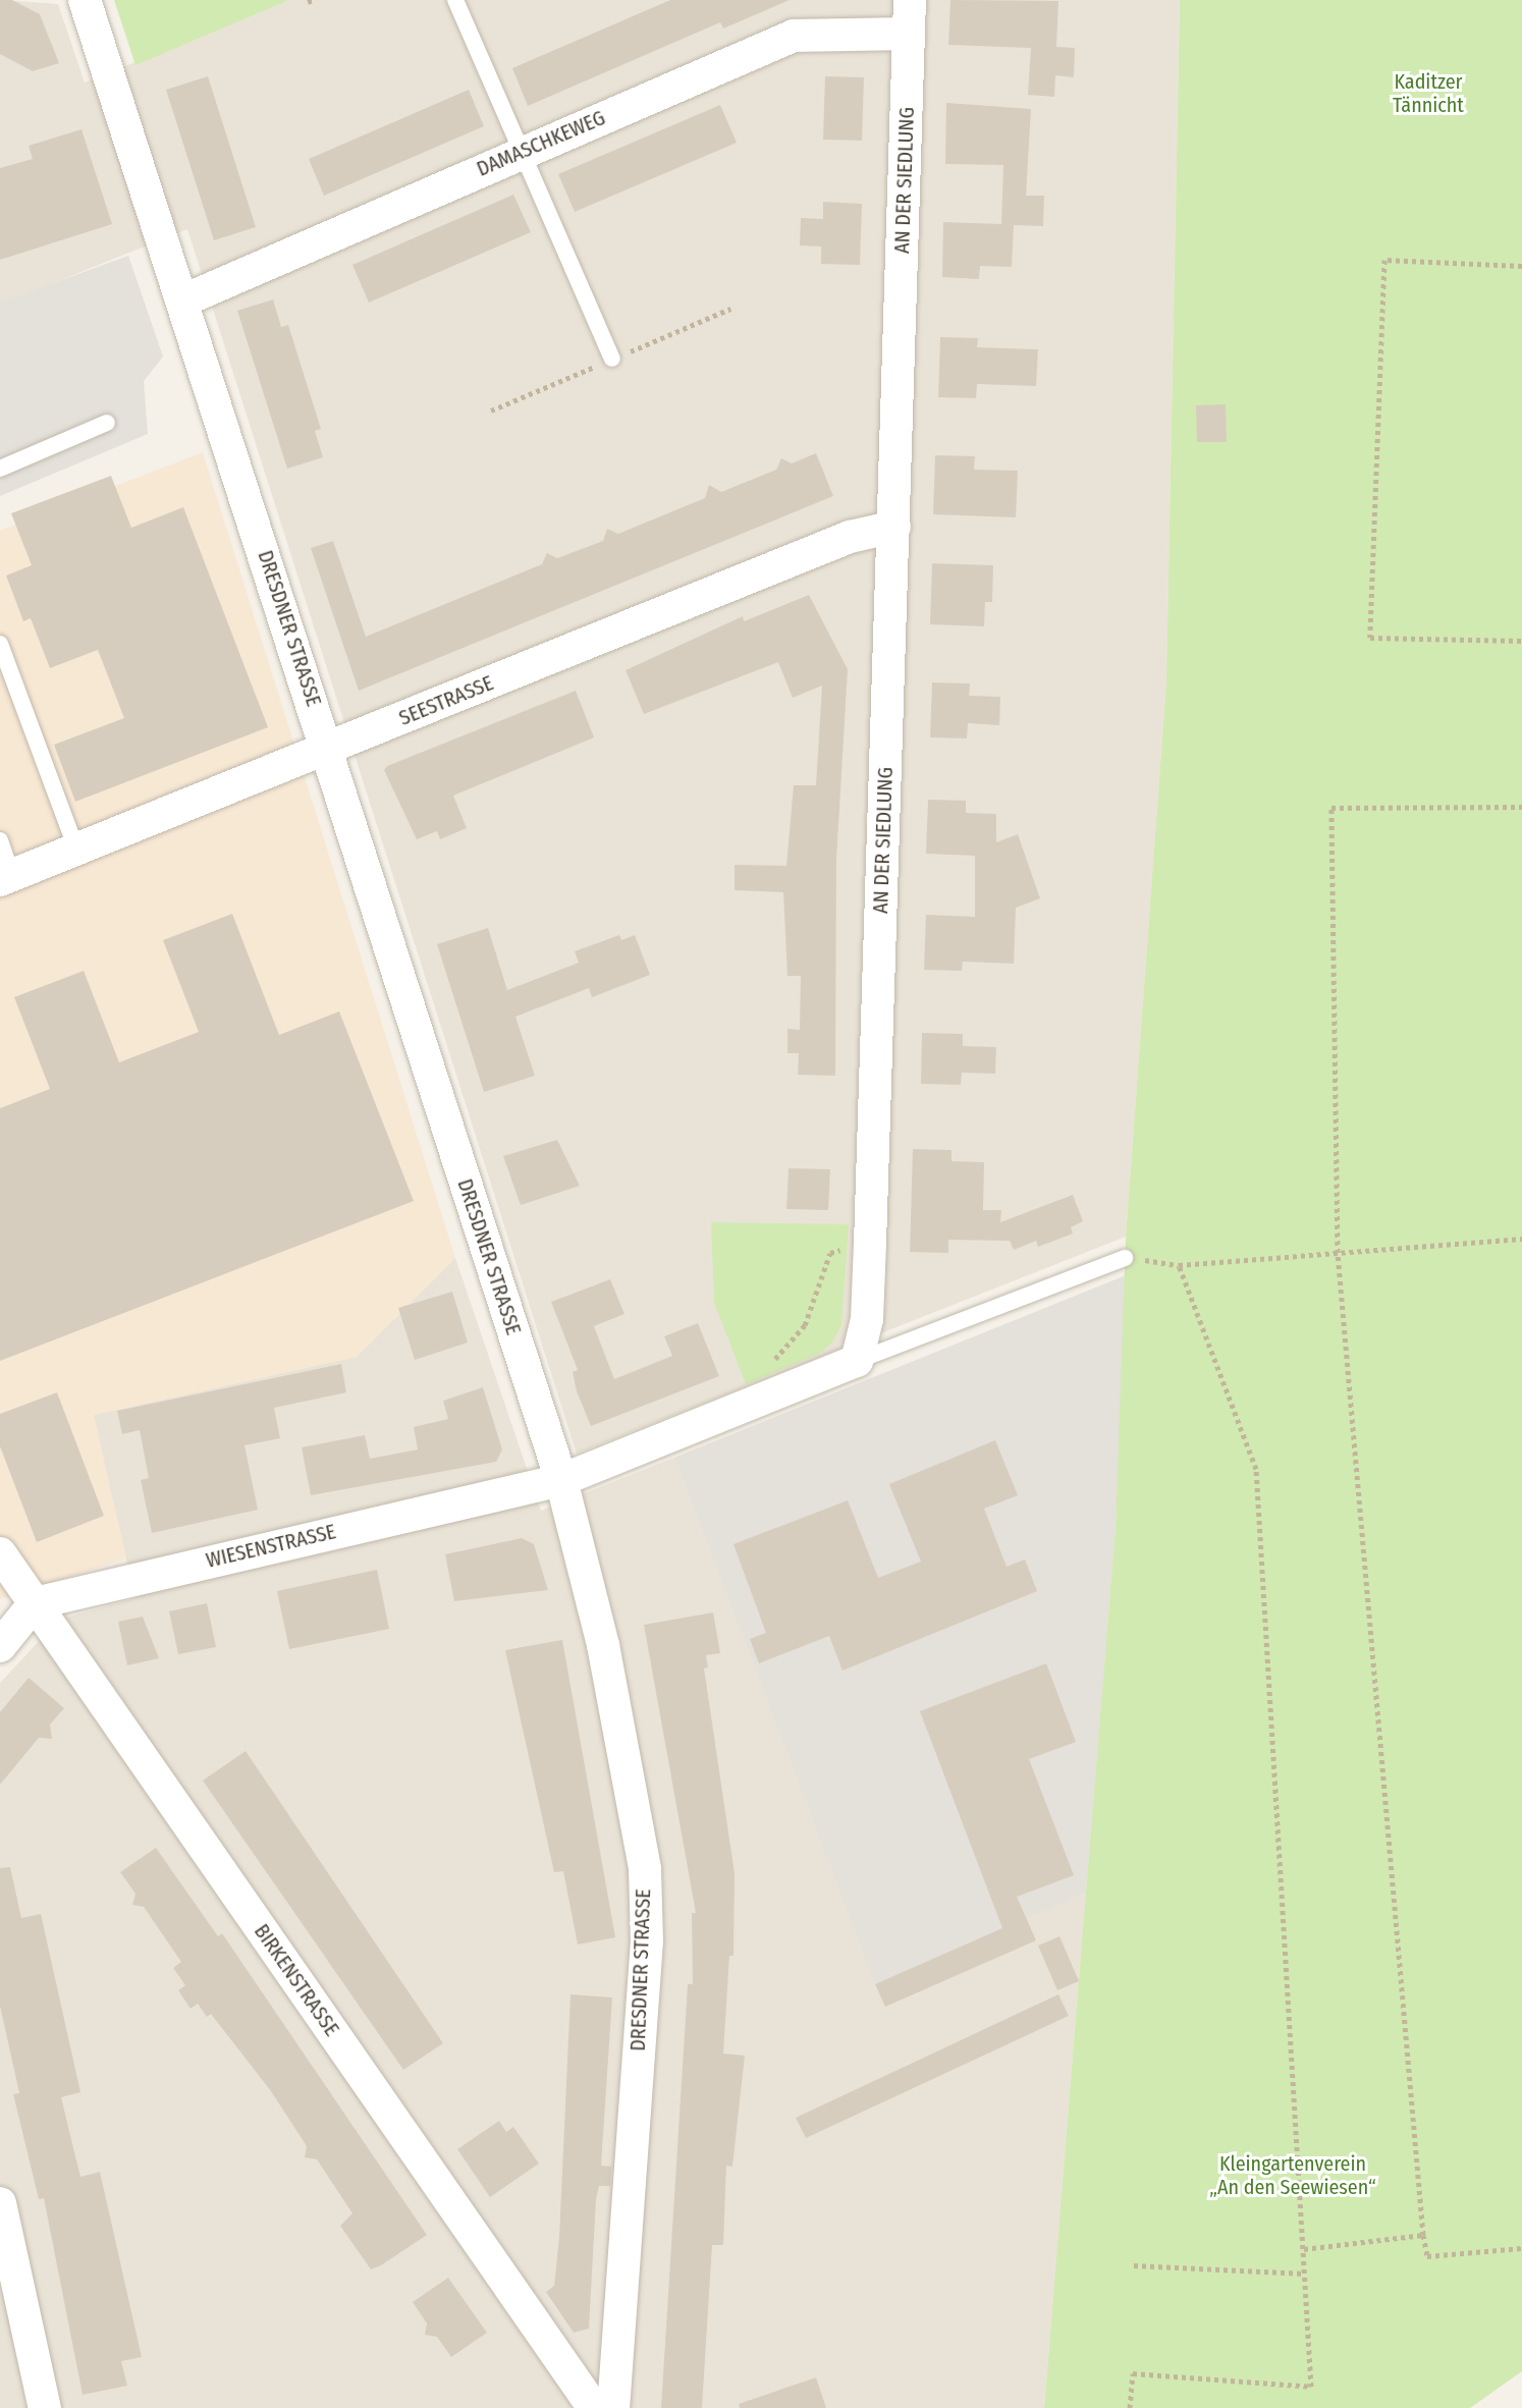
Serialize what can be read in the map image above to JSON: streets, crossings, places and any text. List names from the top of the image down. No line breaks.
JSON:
{"streets":{"street":["DAMASCHKEWEG","AN DER SIEDLUNG","DRESDNER STRASSE","SEESTRASSE","WIESENSTRASSE","BIRKENSTRASSE"]},"crossings":[["DAMASCHKEWEG","AN DER SIEDLUNG"],["DAMASCHKEWEG","DRESDNER STRASSE"],["AN DER SIEDLUNG","SEESTRASSE"],["DRESDNER STRASSE","SEESTRASSE"],["DRESDNER STRASSE","WIESENSTRASSE"],["WIESENSTRASSE","BIRKENSTRASSE"]],"parks":["Kaditzer Tännicht","Kleingartenverein „An den Seewiesen“"]}
